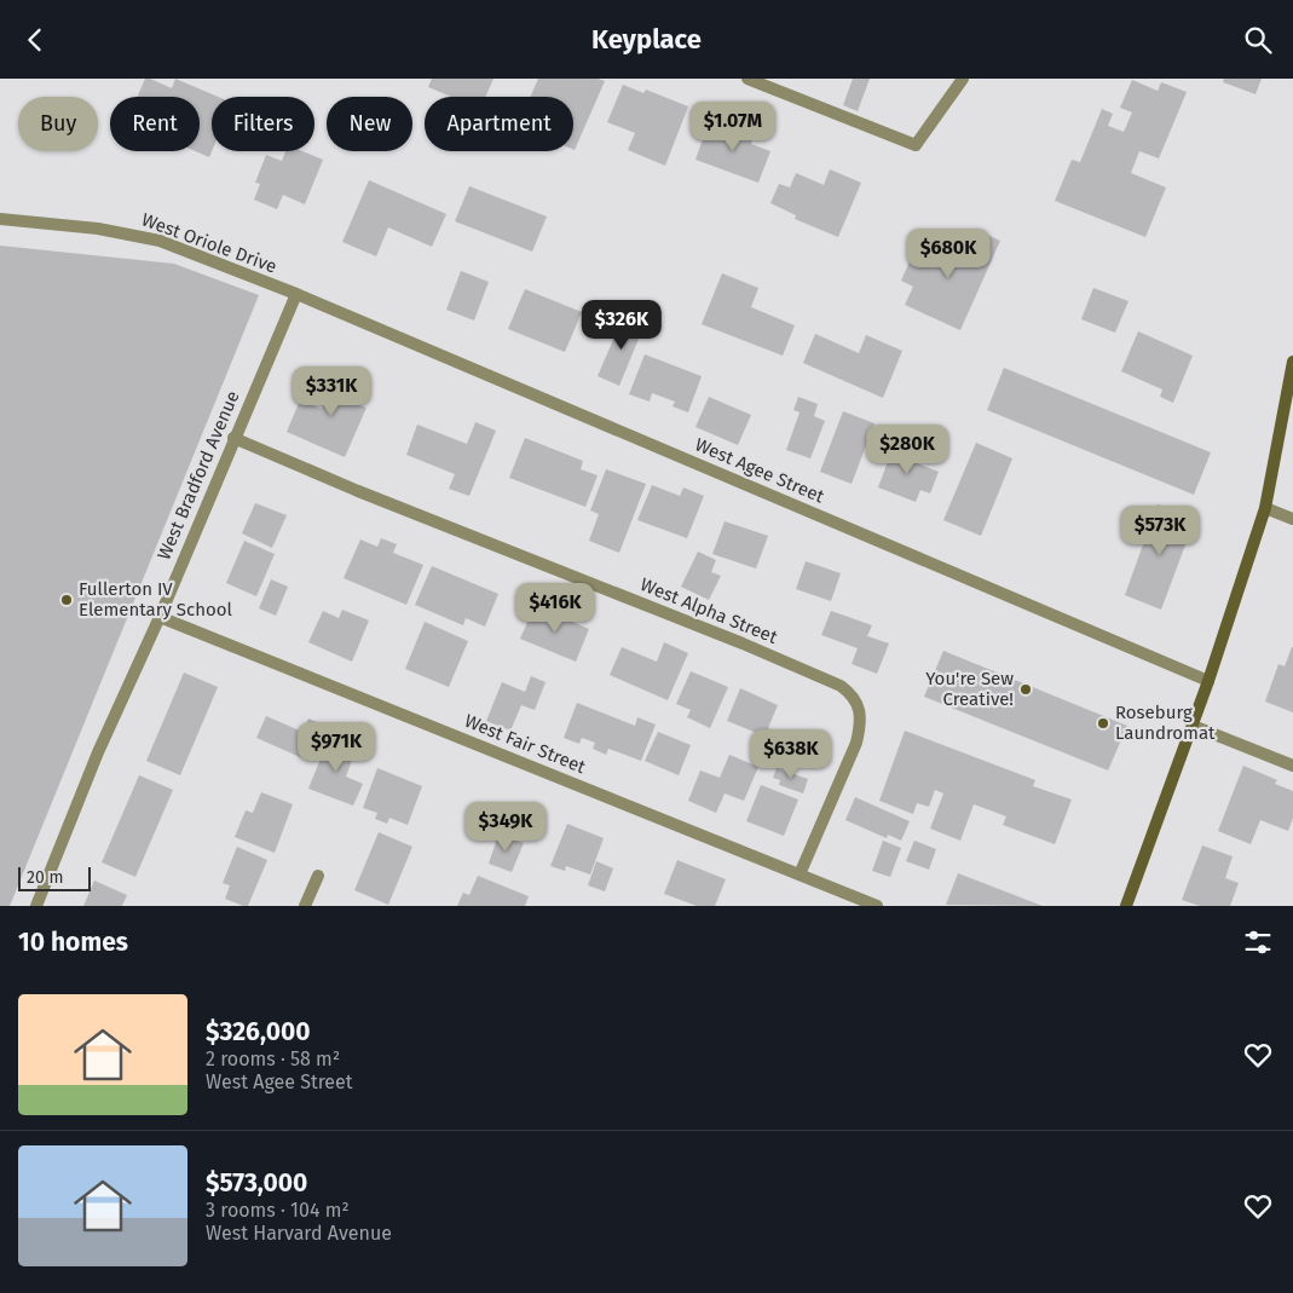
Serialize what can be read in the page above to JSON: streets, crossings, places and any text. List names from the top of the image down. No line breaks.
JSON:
{"streets":{"street":["West Oriole Drive","West Agee Street","West Bradford Avenue","West Alpha Street","West Fair Street"]},"crossings":[["West Oriole Drive","West Agee Street"],["West Oriole Drive","West Bradford Avenue"],["West Agee Street","West Bradford Avenue"],["West Bradford Avenue","West Alpha Street"],["West Bradford Avenue","West Fair Street"],["West Alpha Street","West Fair Street"]],"places":["Fullerton IV Elementary School","You're Sew Creative!","Roseburg Laundromat"],"scale_bar":"20 m","page":{"header":"Keyplace","chip":["Buy","Rent","Filters","New","Apartment"],"price":["$1.07M","$680K","$326K","$331K","$280K","$573K","$416K","$971K","$638K","$349K"],"scale":"20 m","heading":"10 homes","list":[{"name":"$326,000","note":"2 rooms · 58 m² · West Agee Street"},{"name":"$573,000","note":"3 rooms · 104 m² · West Harvard Avenue"}]}}
